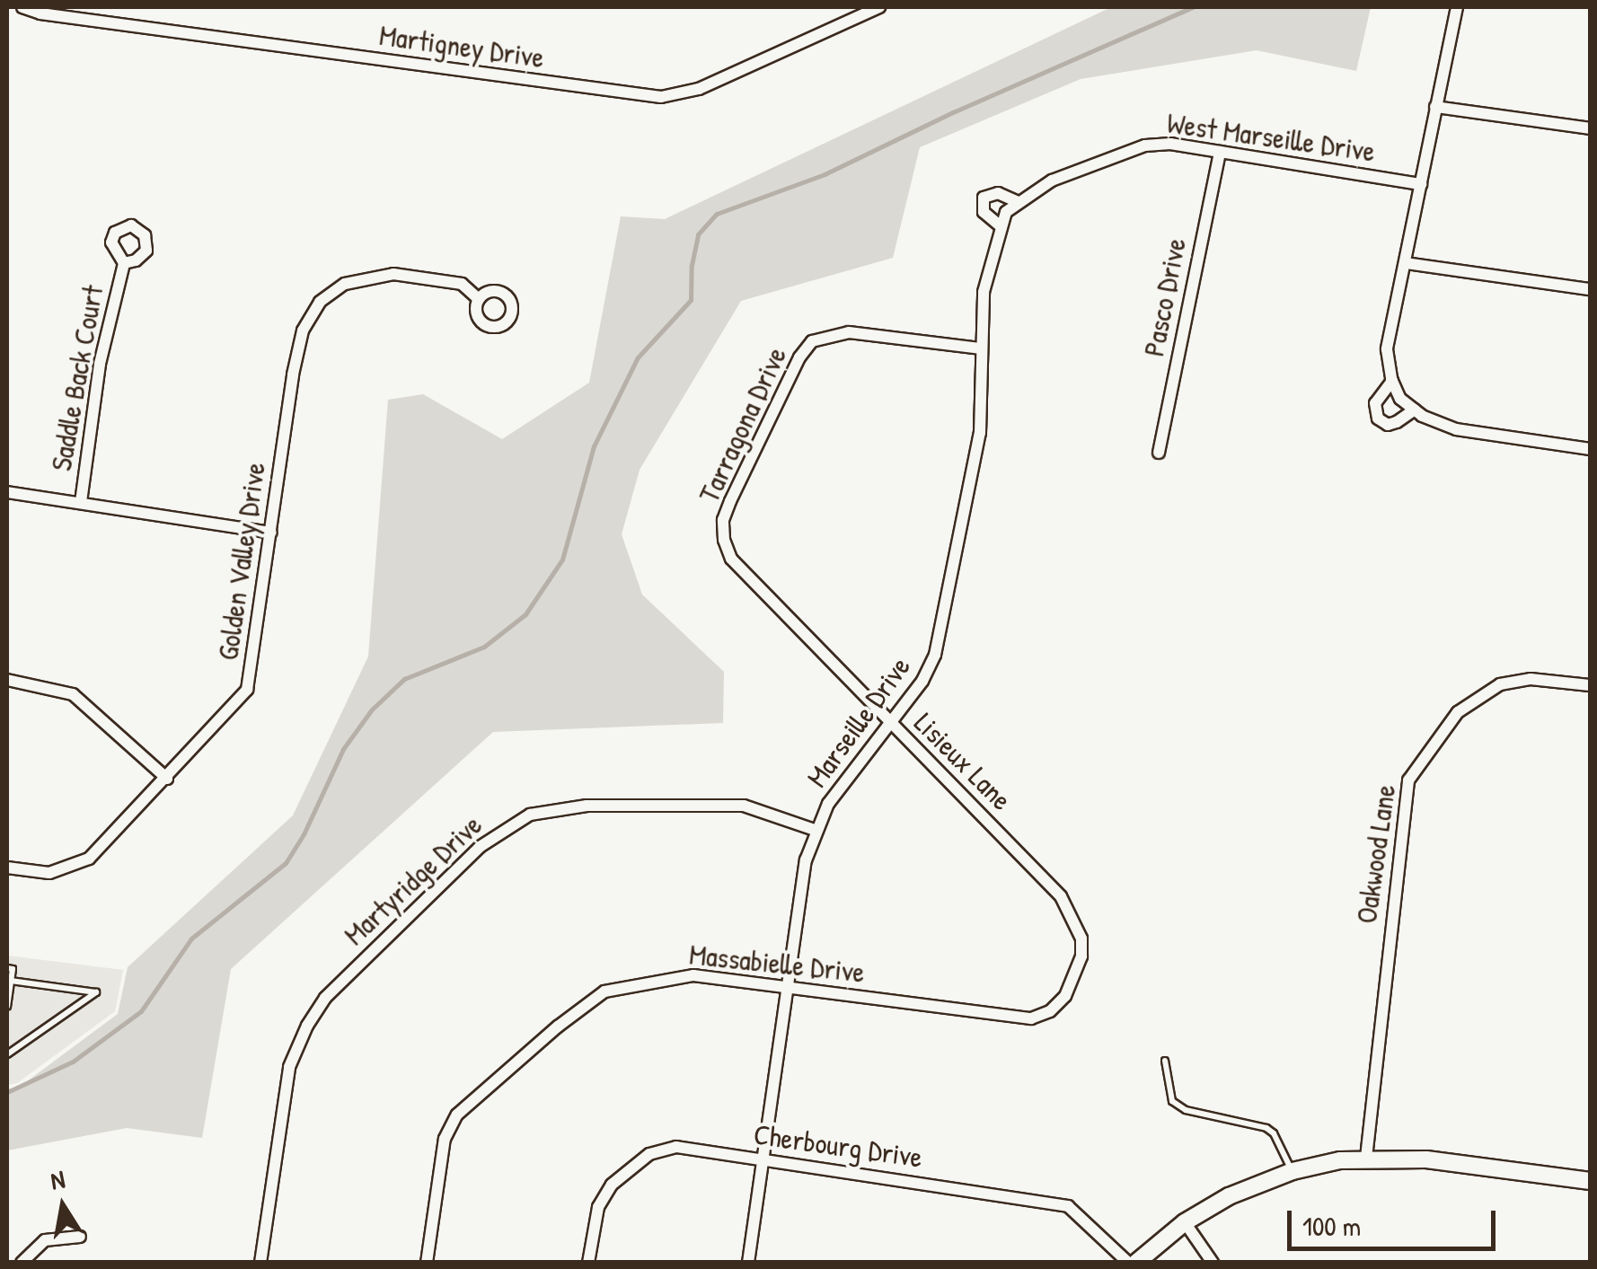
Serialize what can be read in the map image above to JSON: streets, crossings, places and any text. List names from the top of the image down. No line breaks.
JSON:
{"streets":{"street":["Martigney Drive","West Marseille Drive","Pasco Drive","Saddle Back Court","Tarragona Drive","Golden Valley Drive","Marseille Drive","Lisieux Lane","Oakwood Lane","Martyridge Drive","Massabielle Drive","Cherbourg Drive"]},"crossings":[["West Marseille Drive","Pasco Drive"],["West Marseille Drive","Marseille Drive"],["Tarragona Drive","Marseille Drive"],["Tarragona Drive","Lisieux Lane"],["Marseille Drive","Lisieux Lane"],["Marseille Drive","Martyridge Drive"],["Marseille Drive","Massabielle Drive"],["Marseille Drive","Cherbourg Drive"],["Lisieux Lane","Massabielle Drive"]],"scale_bar":"100 m","north":"top"}
